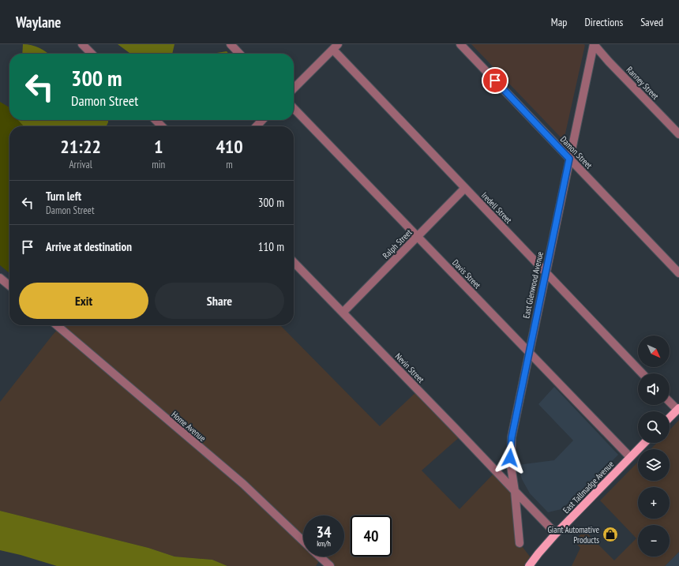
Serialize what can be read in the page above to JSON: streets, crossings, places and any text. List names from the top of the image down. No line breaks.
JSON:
{"streets":{"main road":["East Tallmadge Avenue"],"street":["Ranney Street","Damon Street","Iredell Street","Ralph Street","Davis Street","East Glenwood Avenue","Nevin Street","Home Avenue"]},"crossings":[["Ranney Street","East Glenwood Avenue"],["Damon Street","East Glenwood Avenue"],["Iredell Street","Ralph Street"],["Iredell Street","East Glenwood Avenue"],["Ralph Street","Davis Street"],["Ralph Street","Nevin Street"],["Davis Street","East Glenwood Avenue"],["Davis Street","East Tallmadge Avenue"],["East Glenwood Avenue","Nevin Street"]],"places":{"shop":["Giant Automative Products"]},"north":"bottom right","page":{"header":"Waylane","nav":["Map","Directions","Saved"],"turn":["300 m","Damon Street"],"eta":["21:22","Arrival","1","min","410","m"],"list":[{"name":"Turn left","note":"Damon Street","value":"300 m"},{"name":"Arrive at destination","value":"110 m"}],"buttons":["Exit","Share"],"map_buttons":["+","−"],"speed":"34 km/h","limit":"40"}}
